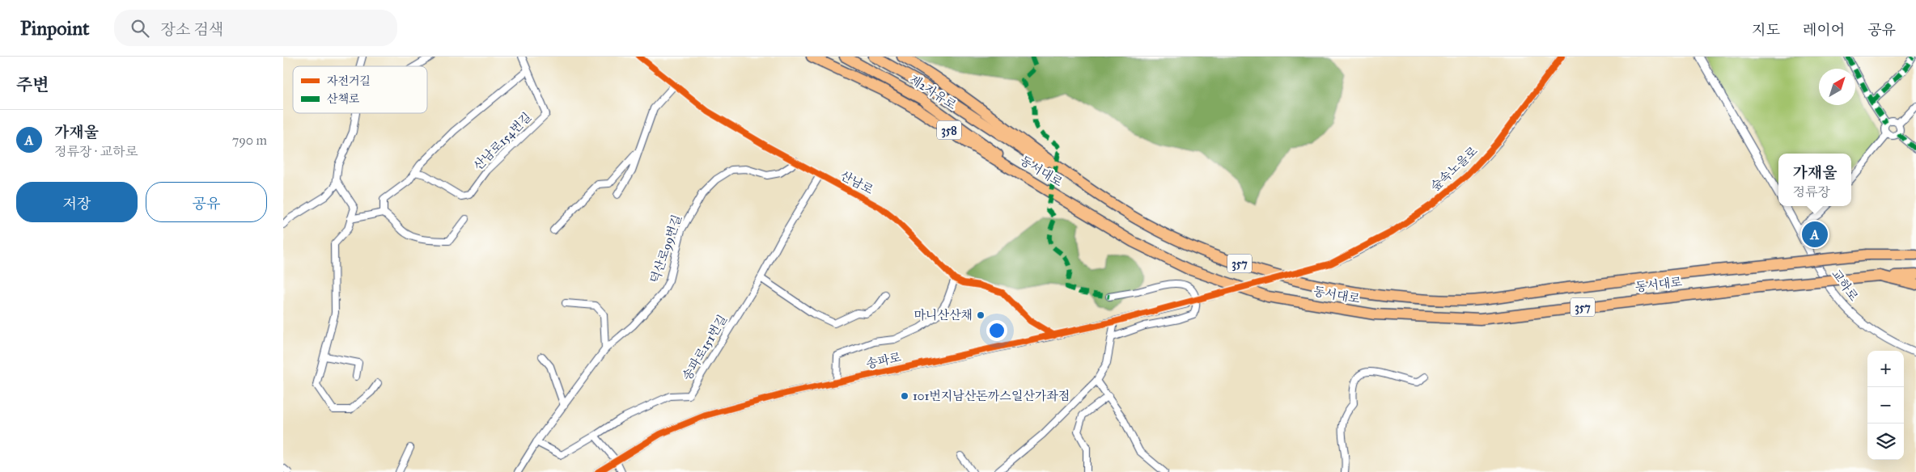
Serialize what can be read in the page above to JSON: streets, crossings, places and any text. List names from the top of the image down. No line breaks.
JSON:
{"streets":{"highway":["제2자유로","358","동서대로","357"],"street":["산남로154번길","숲속노을로","산남로","덕산로99번길","교하로","송파로151번길","송파로"]},"crossings":[["제2자유로","동서대로"],["산남로","덕산로99번길"],["산남로","송파로151번길"],["산남로","송파로"]],"places":["마니산산채","101번지남산돈까스일산가좌점"],"legend":["자전거길","산책로"],"north":"top right","page":{"header":"Pinpoint","search":"장소 검색","nav":["지도","레이어","공유"],"heading":"주변","list":[{"mark":"A","name":"가재울","note":"정류장 · 교하로","value":"790 m"}],"popup":["가재울","정류장"],"buttons":["저장","공유"],"pins":"A","map_buttons":["+","−"]}}
